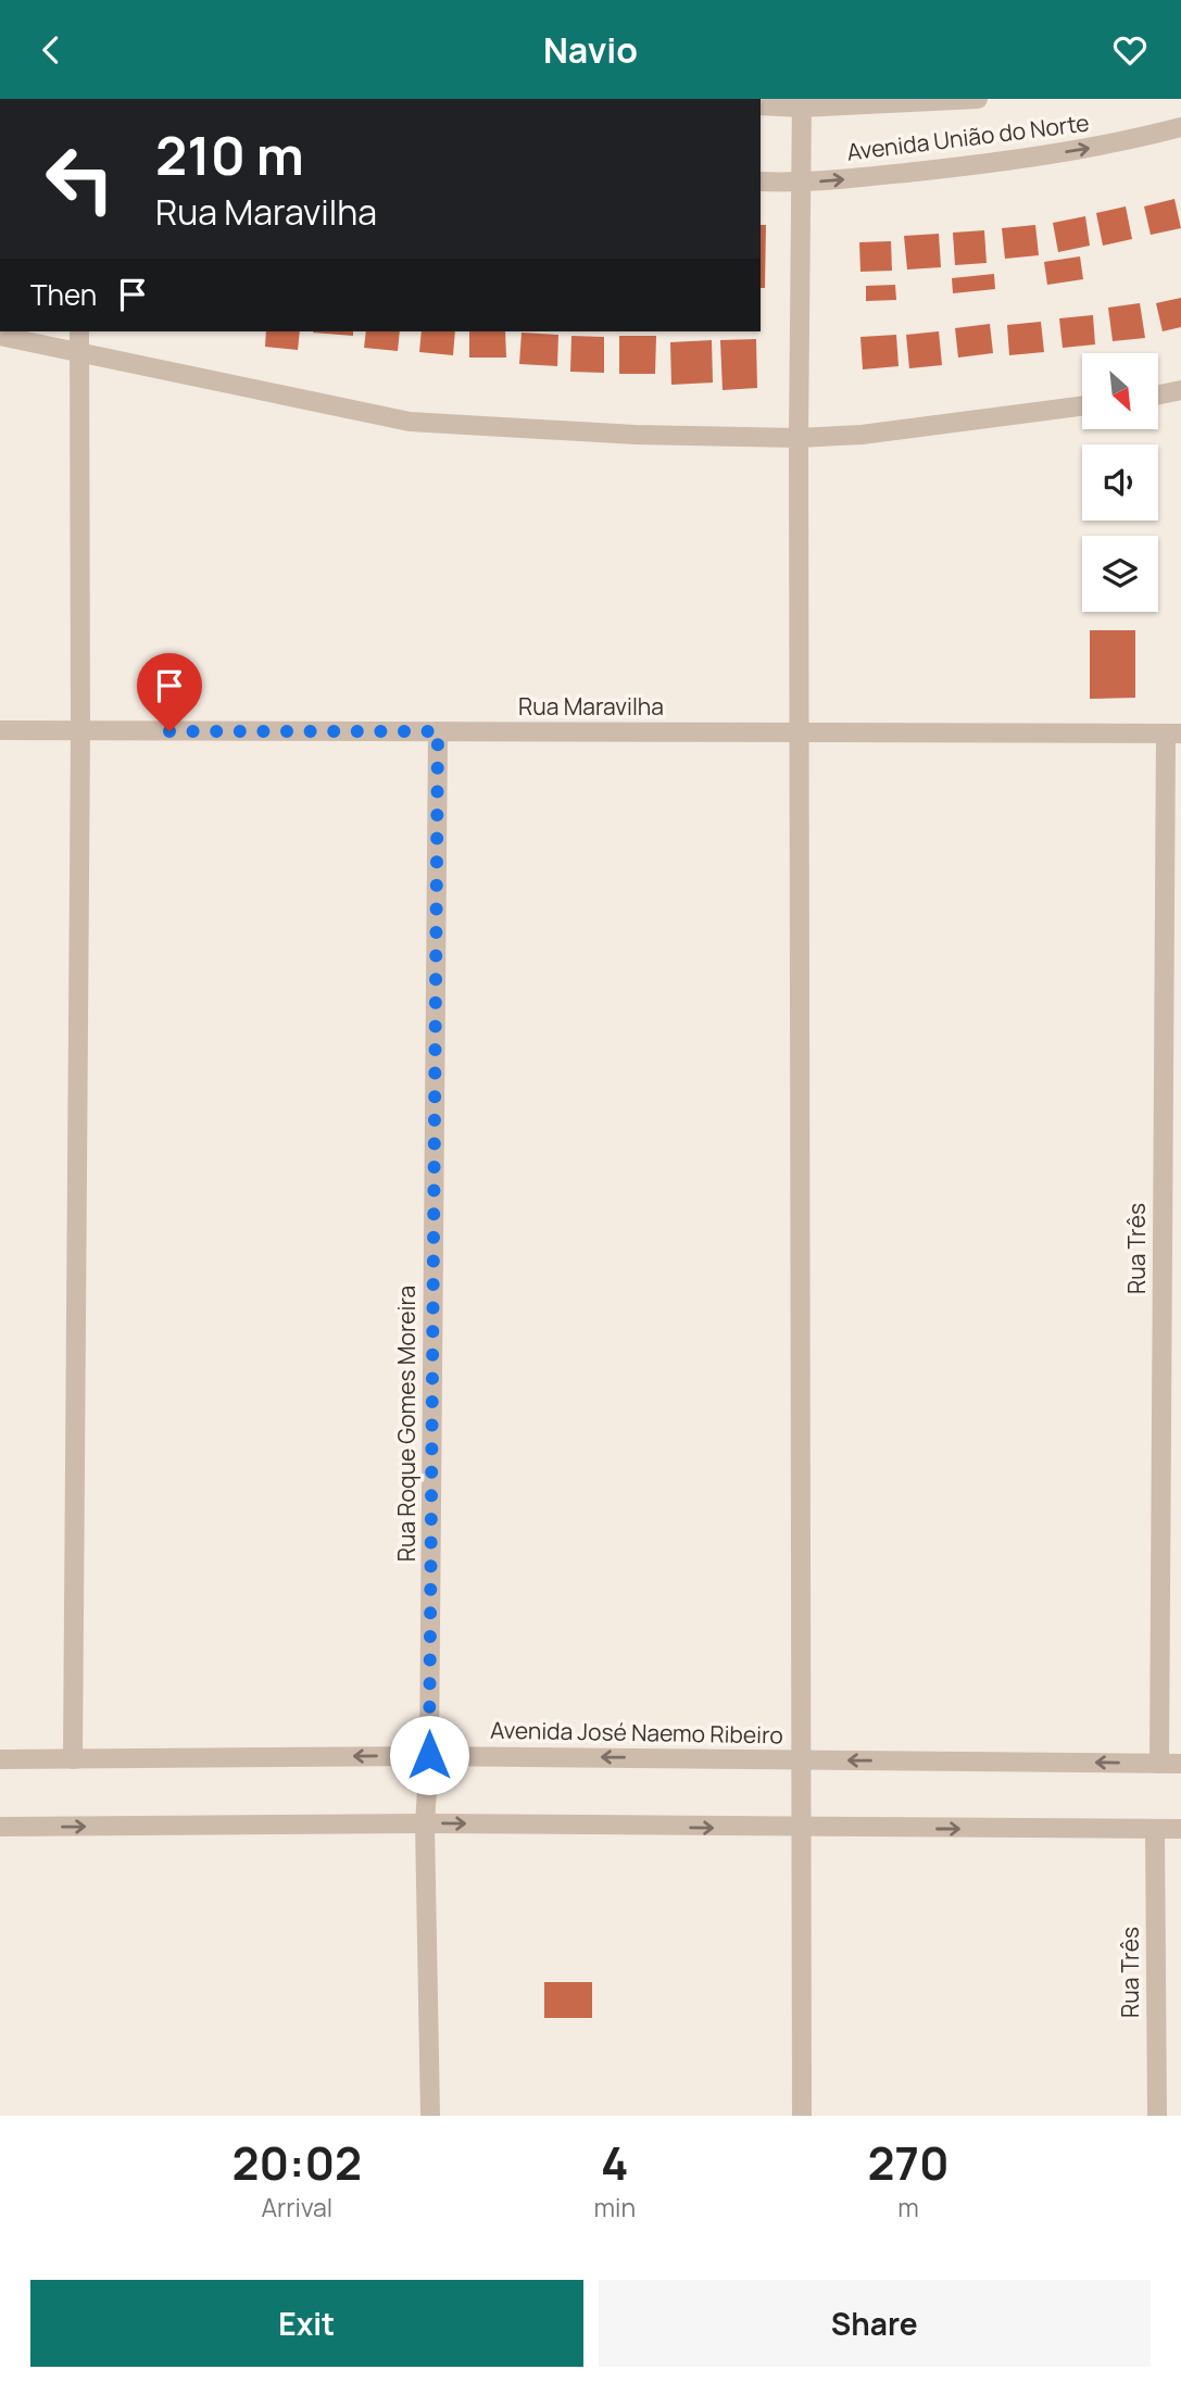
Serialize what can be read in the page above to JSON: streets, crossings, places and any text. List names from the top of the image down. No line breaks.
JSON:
{"streets":{"street":["Avenida União do Norte","Rua Maravilha","Rua Três","Rua Roque Gomes Moreira","Avenida José Naemo Ribeiro"]},"crossings":[["Rua Maravilha","Rua Três"],["Rua Maravilha","Rua Roque Gomes Moreira"],["Rua Três","Avenida José Naemo Ribeiro"],["Rua Roque Gomes Moreira","Avenida José Naemo Ribeiro"]],"north":"bottom right","page":{"header":"Navio","turn":["210 m","Rua Maravilha"],"then":"Then","eta":["20:02","Arrival","4","min","270","m"],"buttons":["Exit","Share"]}}
